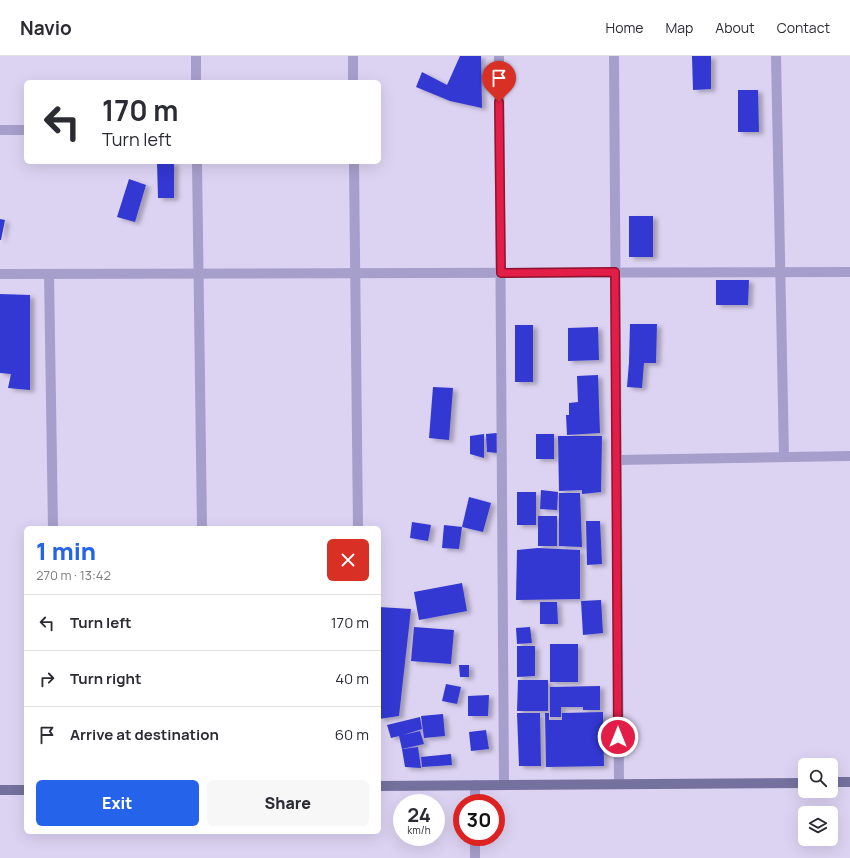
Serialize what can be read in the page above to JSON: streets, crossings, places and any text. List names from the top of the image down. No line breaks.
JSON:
{"page":{"header":"Navio","nav":["Home","Map","About","Contact"],"turn":["170 m","Turn left"],"heading":["1 min","270 m · 13:42"],"list":[{"name":"Turn left","value":"170 m"},{"name":"Turn right","value":"40 m"},{"name":"Arrive at destination","value":"60 m"}],"buttons":["Exit","Share"],"speed":"24 km/h","limit":"30"}}
